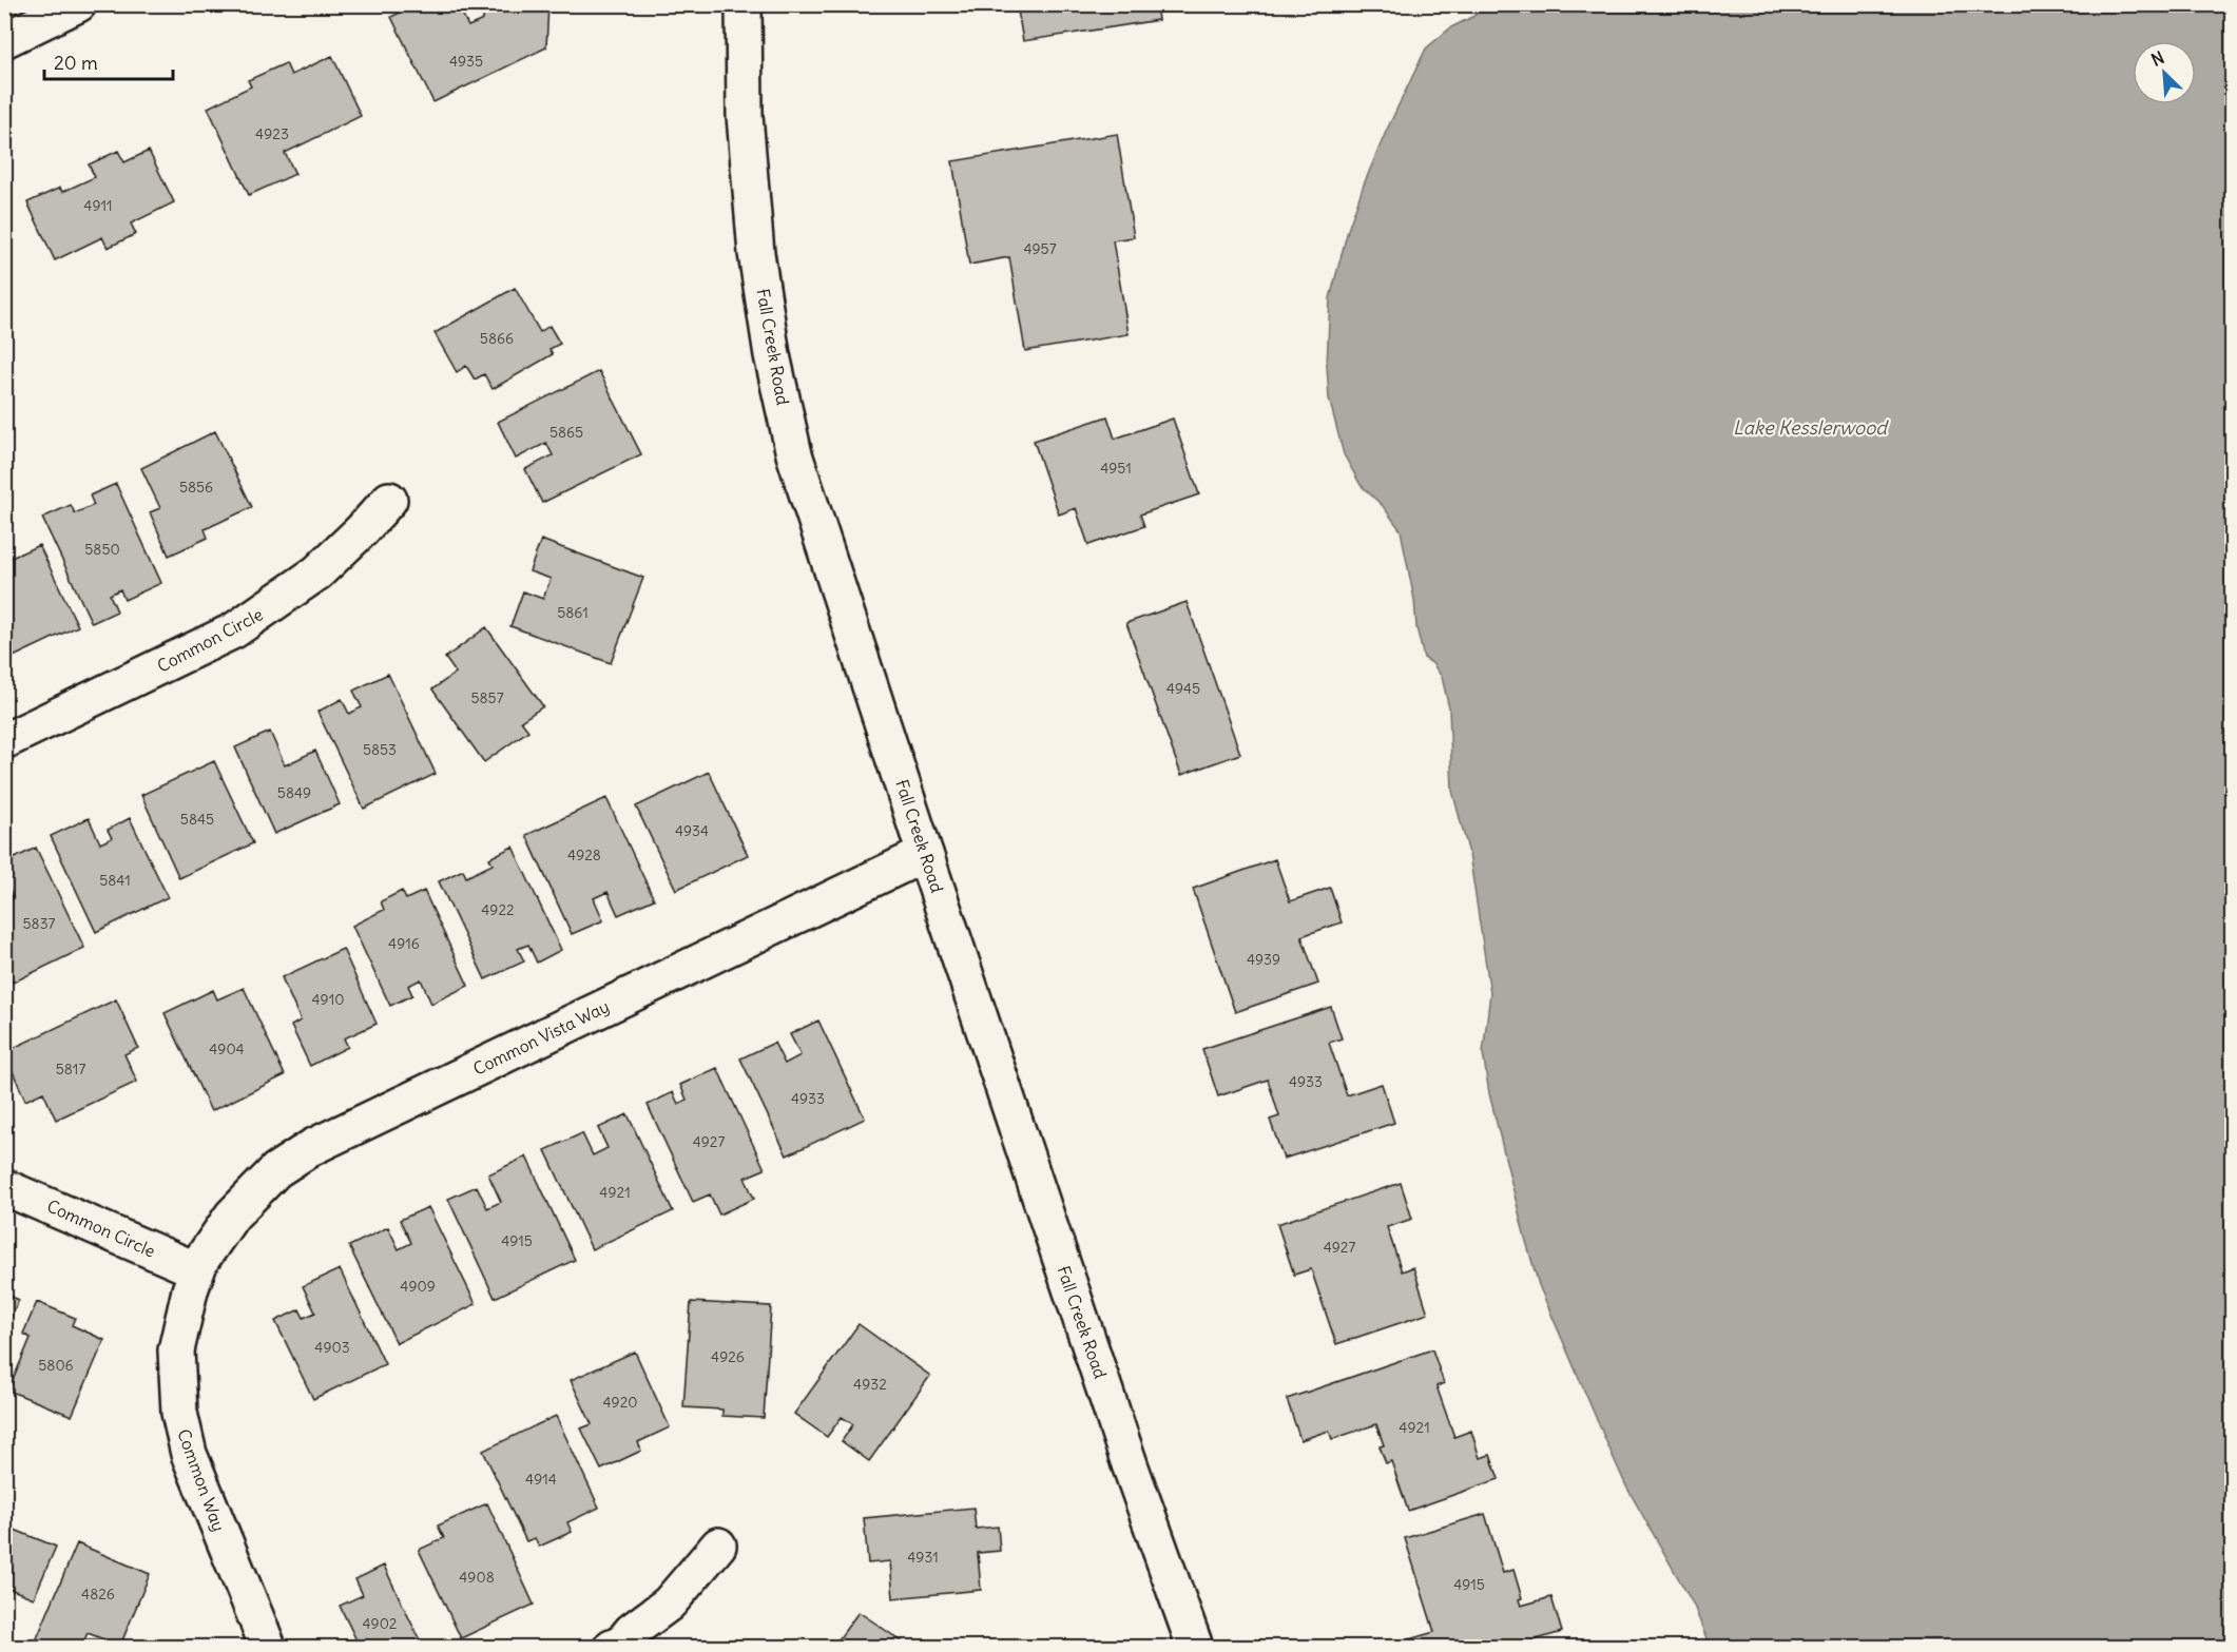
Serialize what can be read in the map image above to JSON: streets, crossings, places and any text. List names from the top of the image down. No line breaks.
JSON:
{"streets":{"street":["Fall Creek Road","Common Circle","Common Vista Way","Common Way"]},"crossings":[["Fall Creek Road","Common Vista Way"],["Common Circle","Common Vista Way"],["Common Circle","Common Way"],["Common Vista Way","Common Way"]],"water":["Lake Kesslerwood"],"house_numbers":["4935","4923","4911","4957","5866","5865","4951","5856","5850","5861","4945","5857","5853","5849","5845","4934","4928","5841","4922","5837","4916","4939","4910","4904","5817","4933","4933","4927","4921","4915","4927","4909","4903","4926","5806","4932","4920","4921","4914","4931","4908","4915","4826","4902"],"scale_bar":"20 m","north":"top left"}
